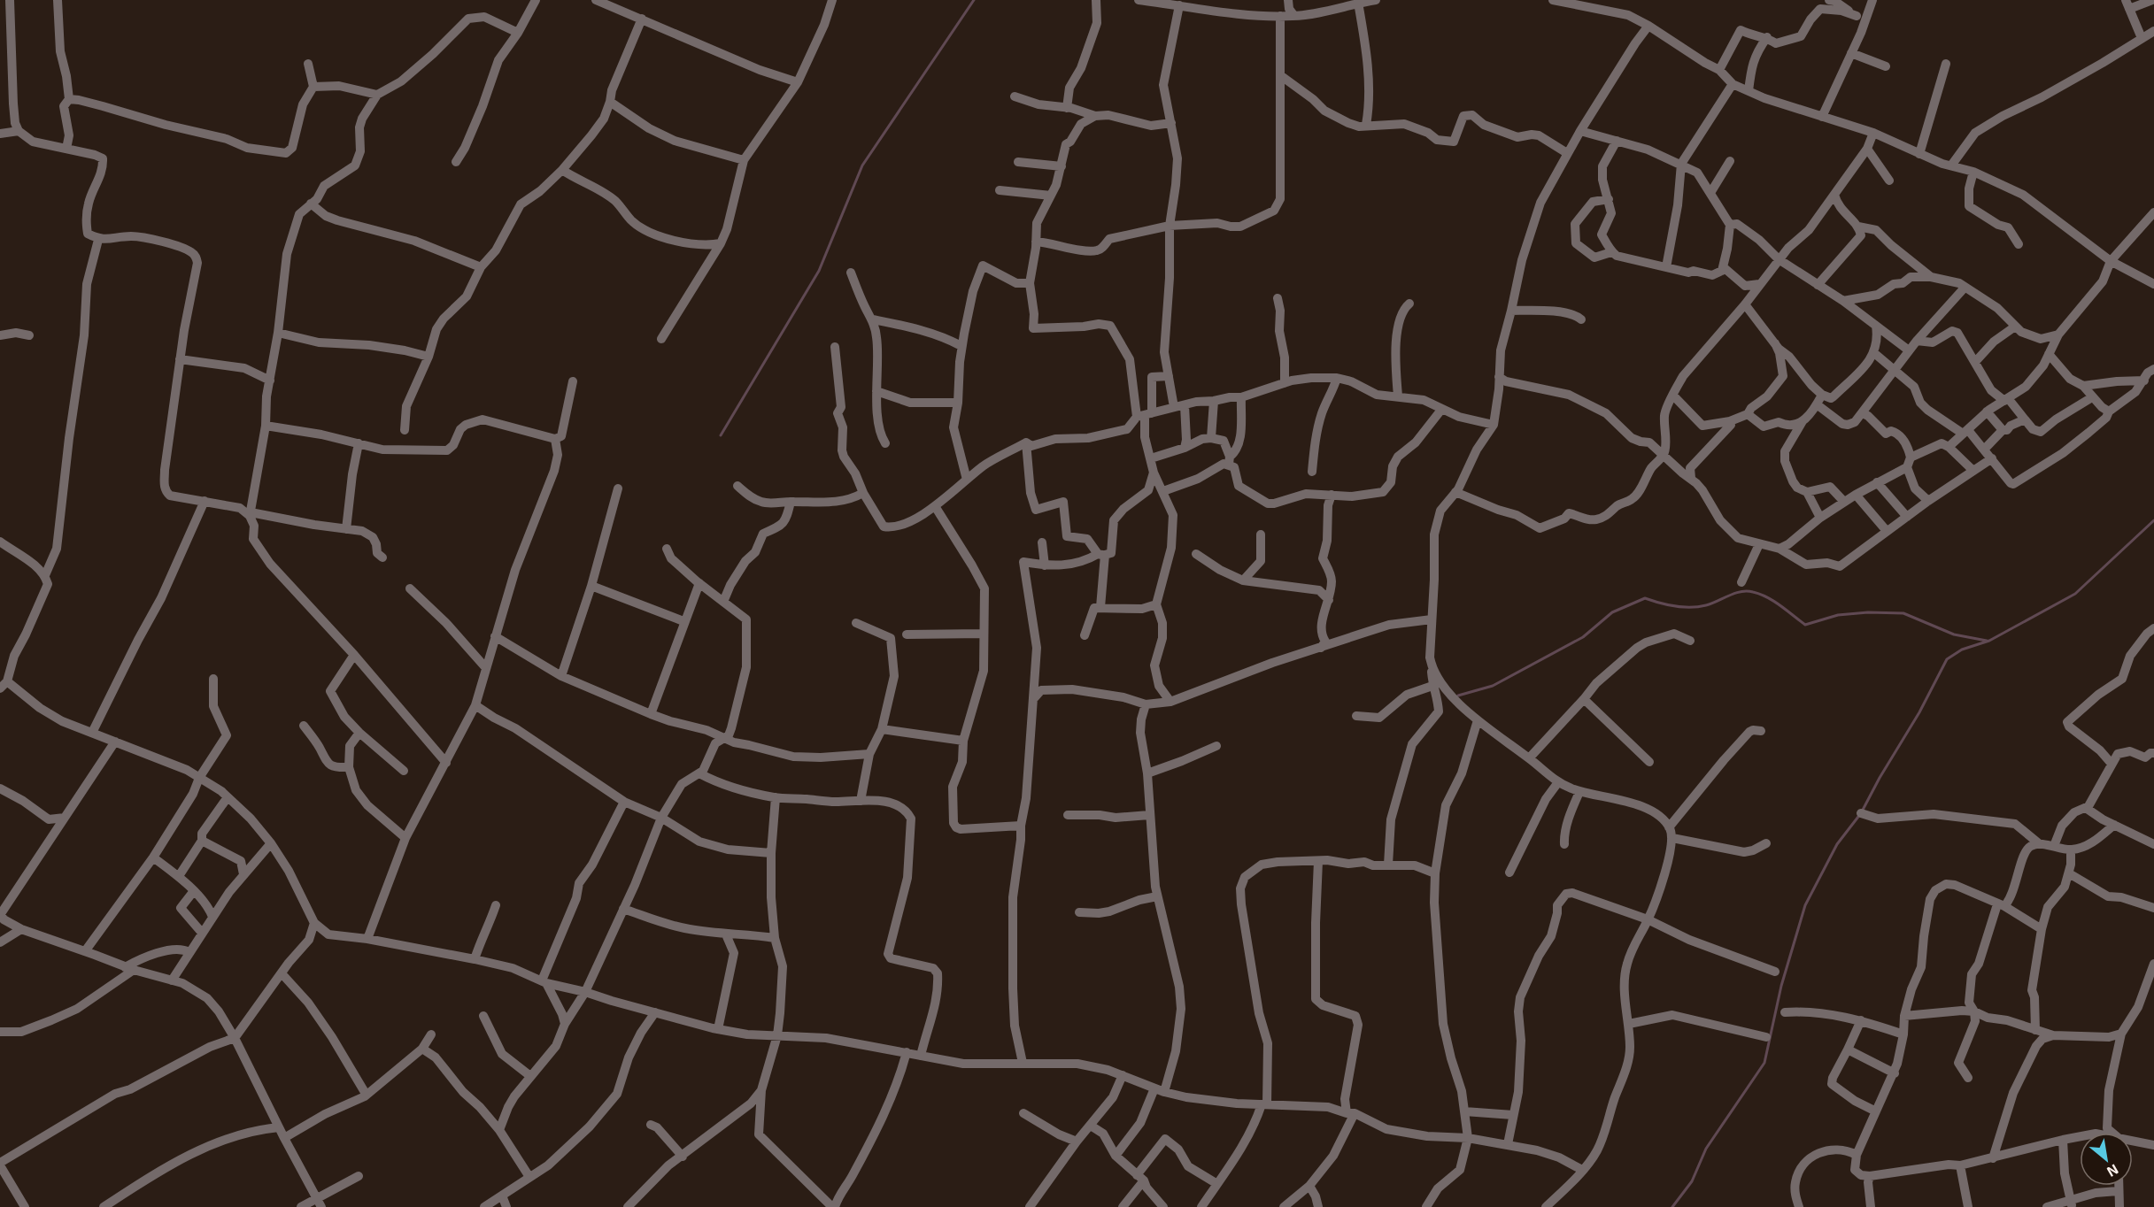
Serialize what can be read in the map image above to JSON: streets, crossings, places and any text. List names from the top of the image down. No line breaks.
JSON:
{"north":"bottom right"}
